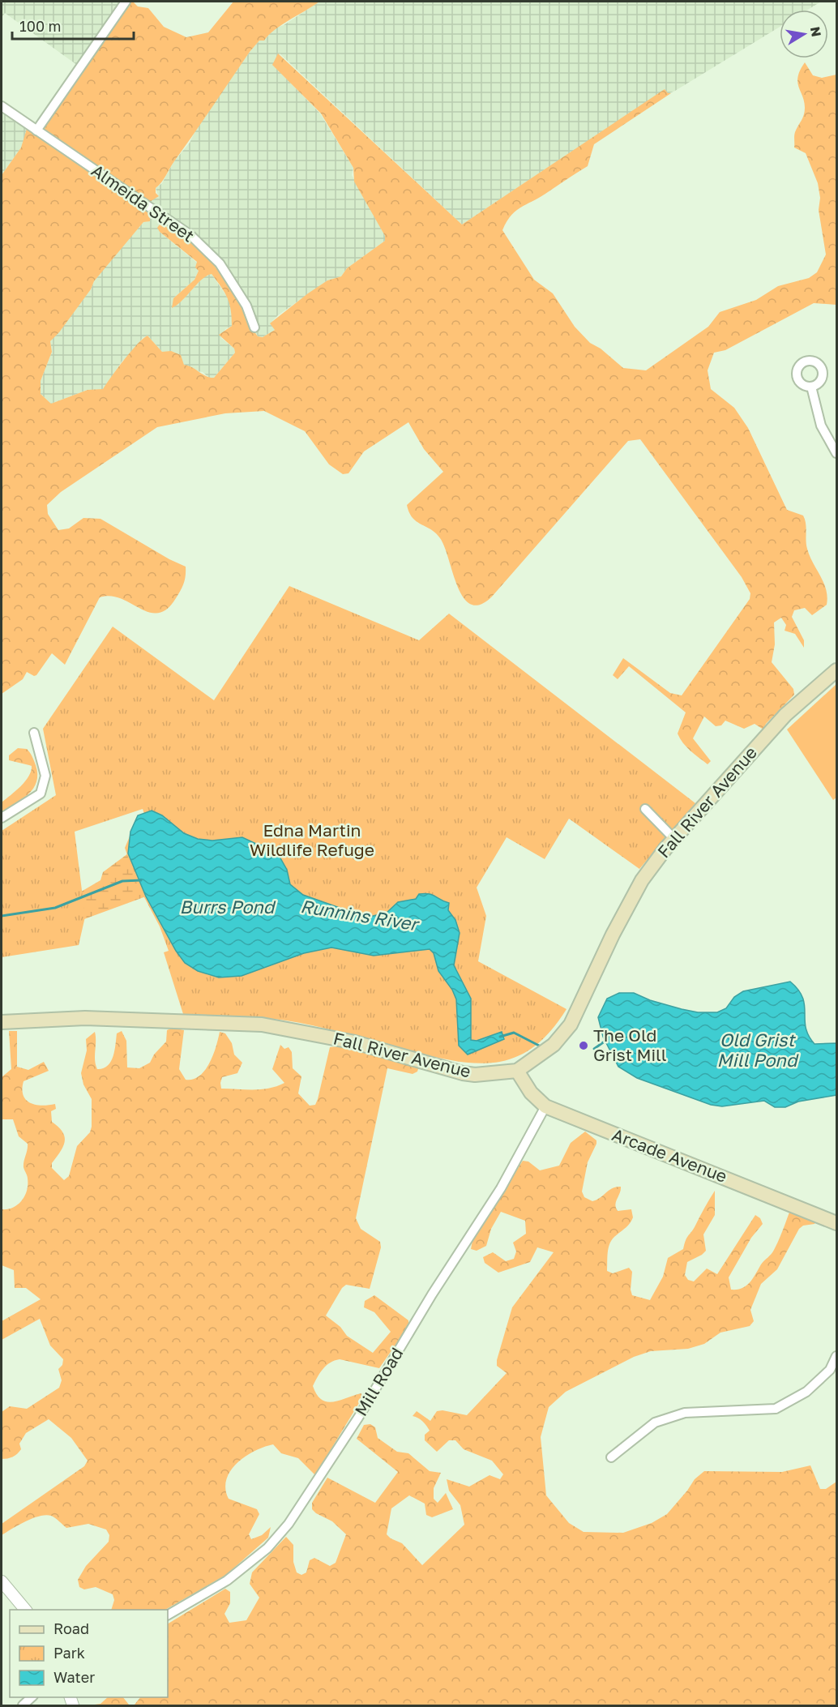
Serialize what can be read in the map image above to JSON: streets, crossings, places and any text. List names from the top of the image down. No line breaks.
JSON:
{"streets":{"main road":["Fall River Avenue","Arcade Avenue"],"street":["Almeida Street","Mill Road"]},"crossings":[["Fall River Avenue","Arcade Avenue"],["Arcade Avenue","Mill Road"]],"water":["Burrs Pond","Runnins River","Old Grist Mill Pond"],"parks":["Edna Martin Wildlife Refuge"],"places":["The Old Grist Mill"],"legend":["Road","Park","Water"],"scale_bar":"100 m","north":"right"}
